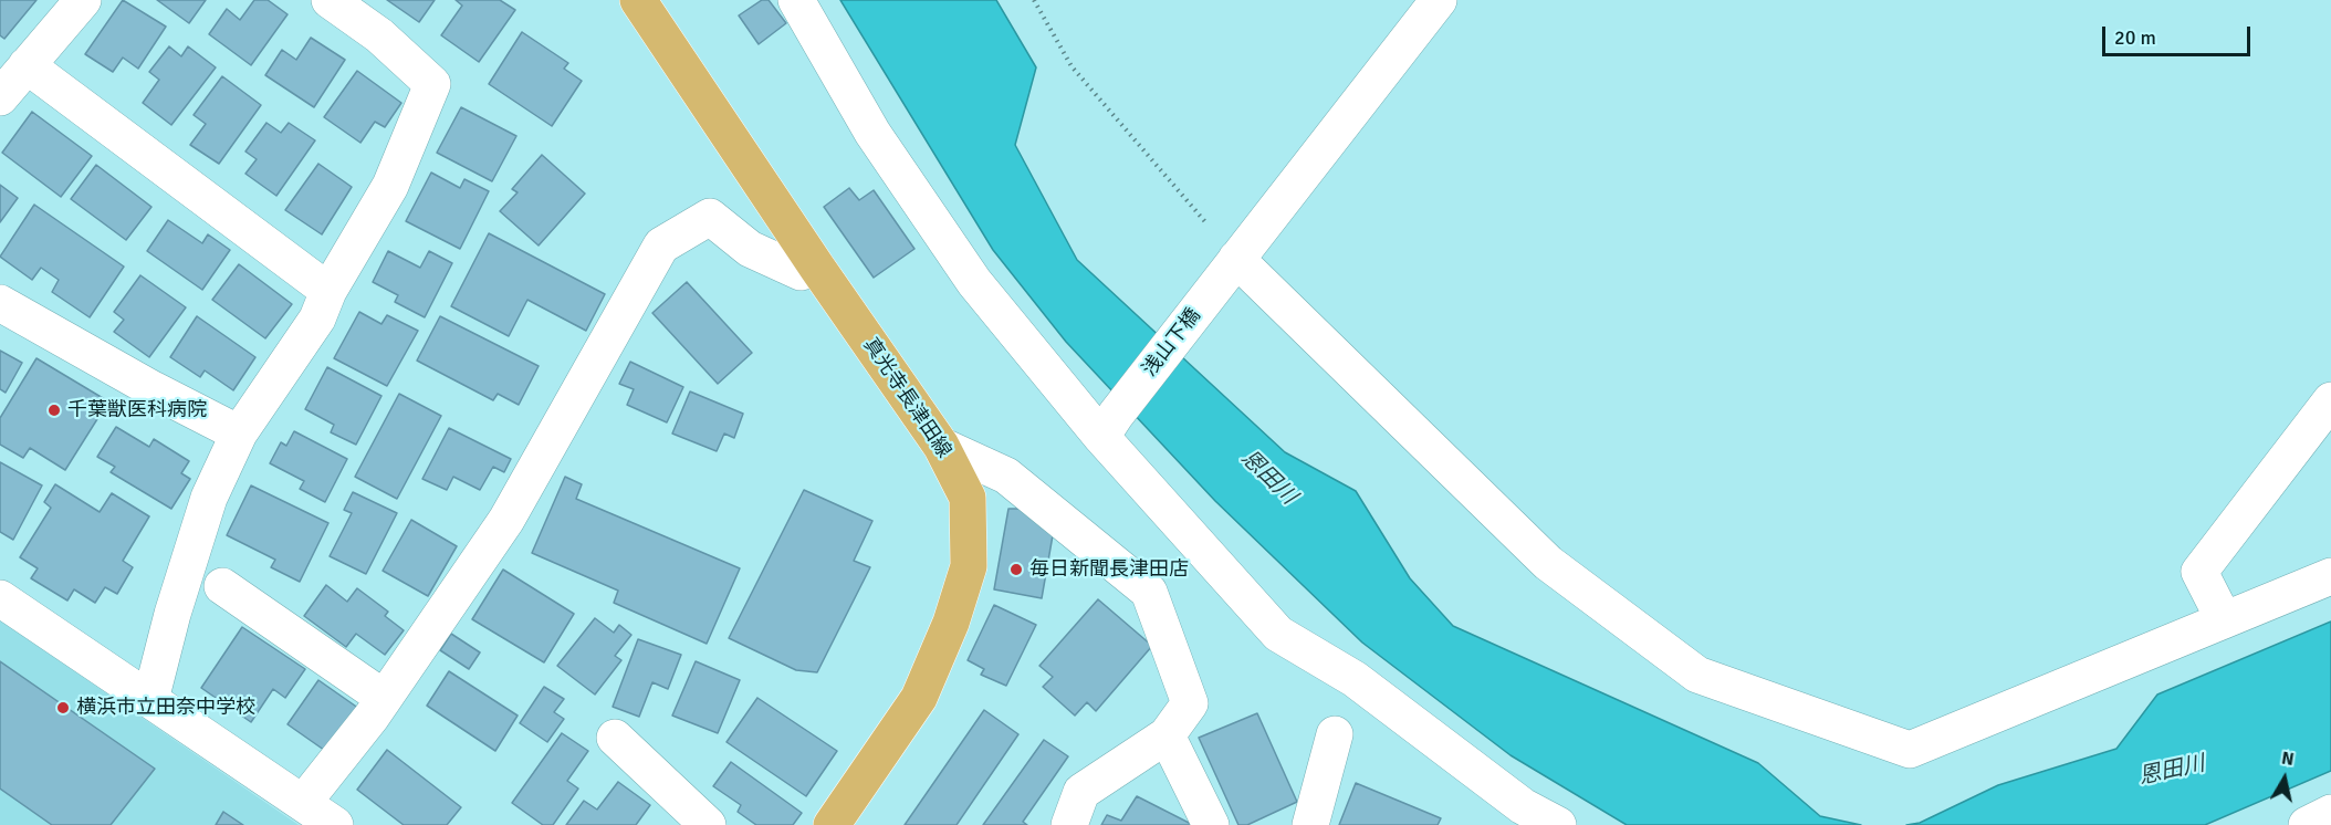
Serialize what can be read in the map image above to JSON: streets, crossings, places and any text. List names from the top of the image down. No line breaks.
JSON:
{"streets":{"main road":["真光寺長津田線"],"street":["浅山下橋"]},"water":["恩田川"],"places":["千葉獣医科病院","毎日新聞長津田店","横浜市立田奈中学校"],"scale_bar":"20 m","north":"top"}
